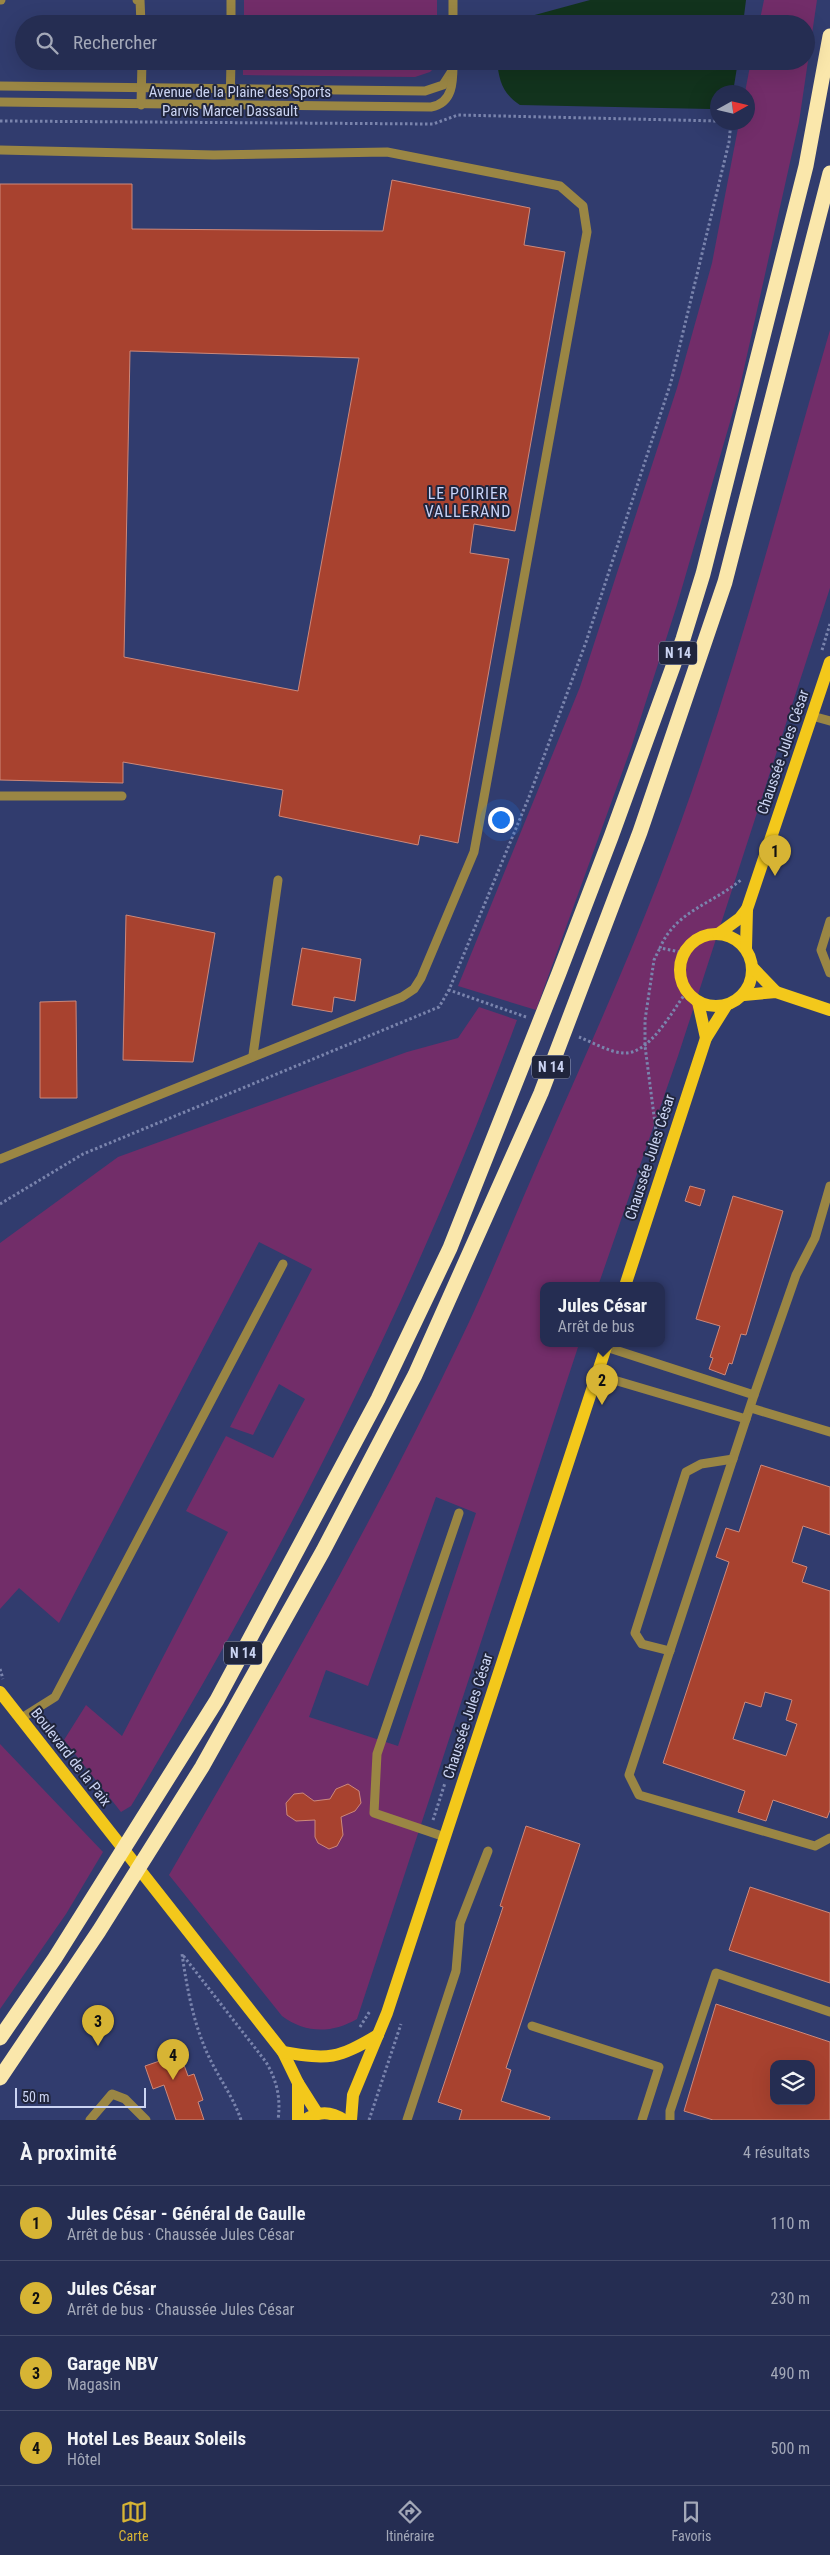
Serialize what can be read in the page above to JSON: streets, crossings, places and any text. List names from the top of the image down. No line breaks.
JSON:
{"streets":{"highway":["N 14"],"main road":["Chaussée Jules César","Boulevard de la Paix"],"street":["Avenue de la Plaine des Sports"],"path":["Parvis Marcel Dassault"]},"districts":["LE POIRIER VALLERAND"],"scale_bar":"50 m","north":"right","page":{"search":"Rechercher","pins":["1","2","3","4"],"popup":["Jules César","Arrêt de bus"],"scale":"50 m","heading":["À proximité","4 résultats"],"list":[{"mark":"1","name":"Jules César - Général de Gaulle","note":"Arrêt de bus · Chaussée Jules César","value":"110 m"},{"mark":"2","name":"Jules César","note":"Arrêt de bus · Chaussée Jules César","value":"230 m"},{"mark":"3","name":"Garage NBV","note":"Magasin","value":"490 m"},{"mark":"4","name":"Hotel Les Beaux Soleils","note":"Hôtel","value":"500 m"}],"nav":["Carte","Itinéraire","Favoris"]}}
